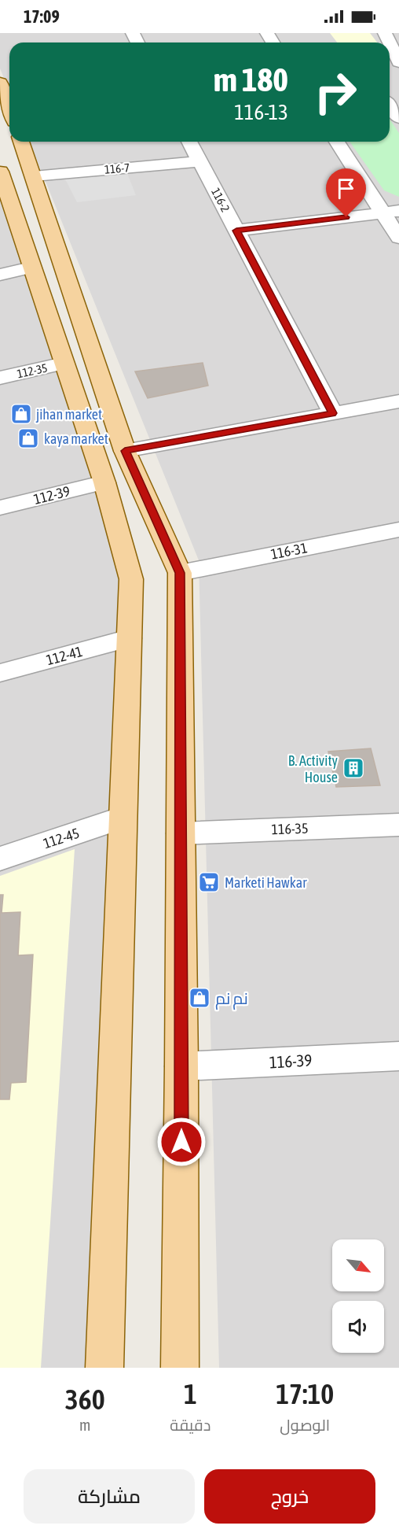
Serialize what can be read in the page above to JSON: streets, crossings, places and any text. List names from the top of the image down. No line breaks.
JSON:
{"streets":{"street":["116-7","116-2","112-35","112-39","116-31","112-41","116-35","112-45","116-39"]},"crossings":[["116-7","116-2"]],"places":{"shop":["jihan market","kaya market","نم نم"],"building":["B. Activity House"],"supermarket":["Marketi Hawkar"]},"north":"bottom right","page":{"status":"17:09","turn":["180 m","116-13"],"eta":["17:10","الوصول","1","دقيقة","360","m"],"buttons":["خروج","مشاركة"]}}
